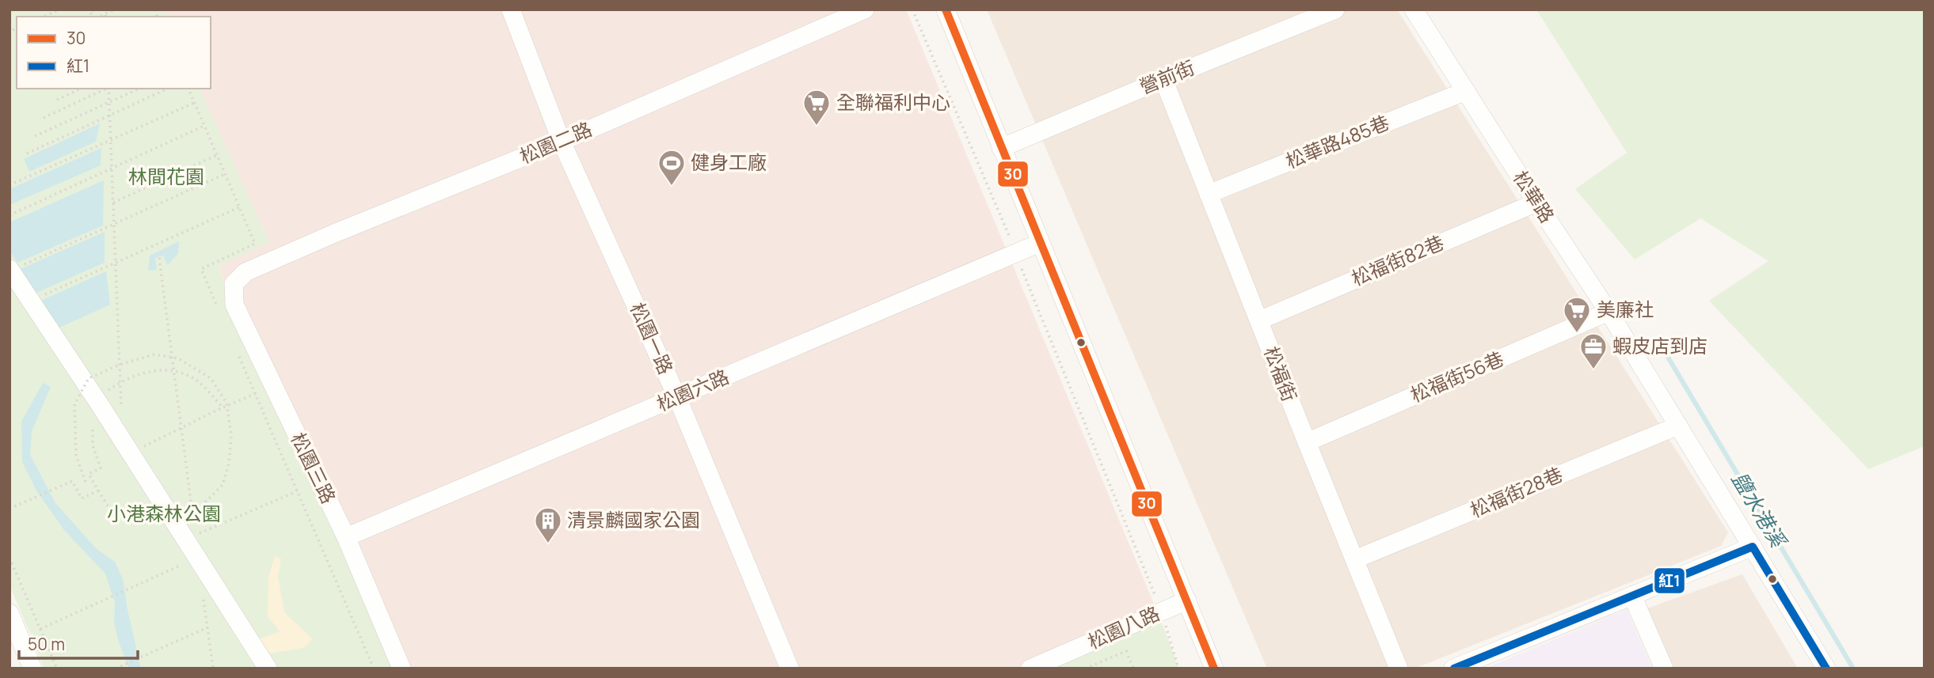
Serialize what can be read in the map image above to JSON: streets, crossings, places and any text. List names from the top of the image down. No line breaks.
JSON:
{"streets":{"street":["營前街","松華路485巷","松園二路","松華路","松福街82巷","松園一路","松福街","松福街56巷","松園六路","松園三路","松福街28巷","松園八路"]},"crossings":[["營前街","松福街"],["松華路485巷","松華路"],["松華路485巷","松福街"],["松園二路","松園一路"],["松園二路","松園三路"],["松華路","松福街82巷"],["松華路","松福街56巷"],["松華路","松福街28巷"],["松福街82巷","松福街"],["松園一路","松園六路"],["松福街","松福街56巷"],["松福街","松福街28巷"],["松園六路","松園三路"]],"water":["鹽水港溪"],"parks":["林間花園","小港森林公園"],"places":{"supermarket":["全聯福利中心","美廉社"],"sports":["健身工廠"],"office":["蝦皮店到店"],"building":["清景麟國家公園"]},"lines":["transit line 30","transit line 紅1"],"legend":["30","紅1"],"scale_bar":"50 m"}
